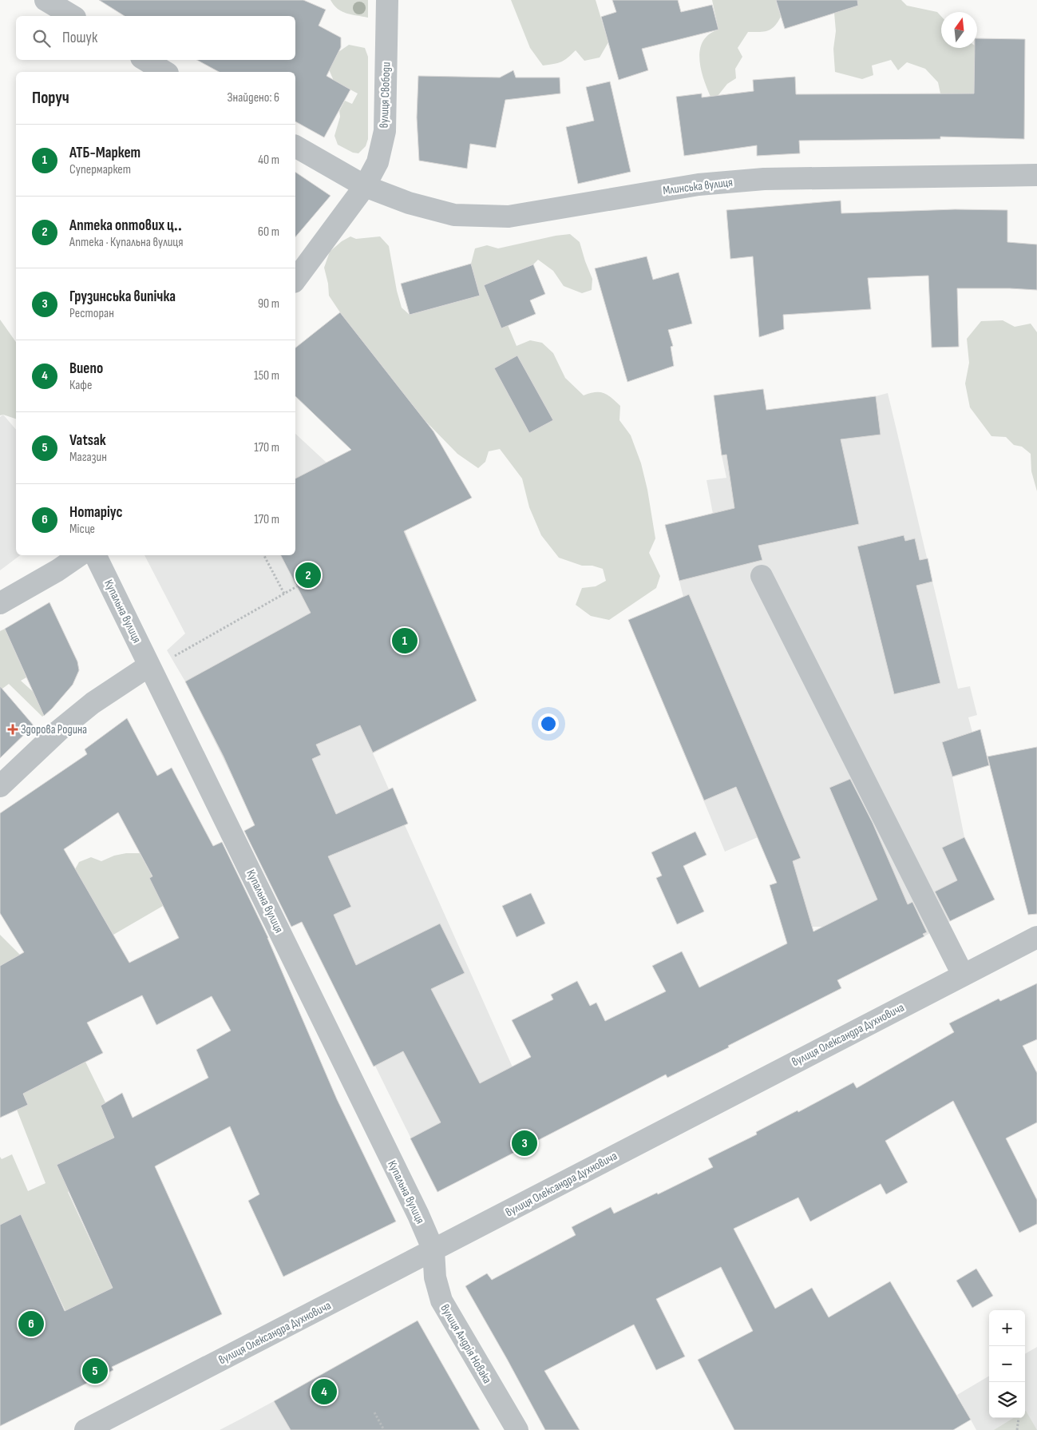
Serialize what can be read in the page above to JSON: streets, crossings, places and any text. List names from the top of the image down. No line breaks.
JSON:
{"streets":{"street":["вулиця Свободи","Млинська вулиця","Купальна вулиця","вулиця Олександра Духновича","вулиця Андрія Новака"]},"crossings":[["вулиця Свободи","Млинська вулиця"],["Купальна вулиця","вулиця Олександра Духновича"],["Купальна вулиця","вулиця Андрія Новака"],["вулиця Олександра Духновича","вулиця Андрія Новака"]],"places":{"health":["Здорова Родина"]},"north":"top","page":{"search":"Пошук","heading":["Поруч","Знайдено: 6"],"list":[{"mark":"1","name":"АТБ-Маркет","note":"Супермаркет","value":"40 m"},{"mark":"2","name":"Аптека оптових ц‥","note":"Аптека · Купальна вулиця","value":"60 m"},{"mark":"3","name":"Грузинська випічка","note":"Ресторан","value":"90 m"},{"mark":"4","name":"Bueno","note":"Кафе","value":"150 m"},{"mark":"5","name":"Vatsak","note":"Магазин","value":"170 m"},{"mark":"6","name":"Нотаріус","note":"Місце","value":"170 m"}],"pins":["2","1","3","6","5","4"],"map_buttons":["+","−"]}}
